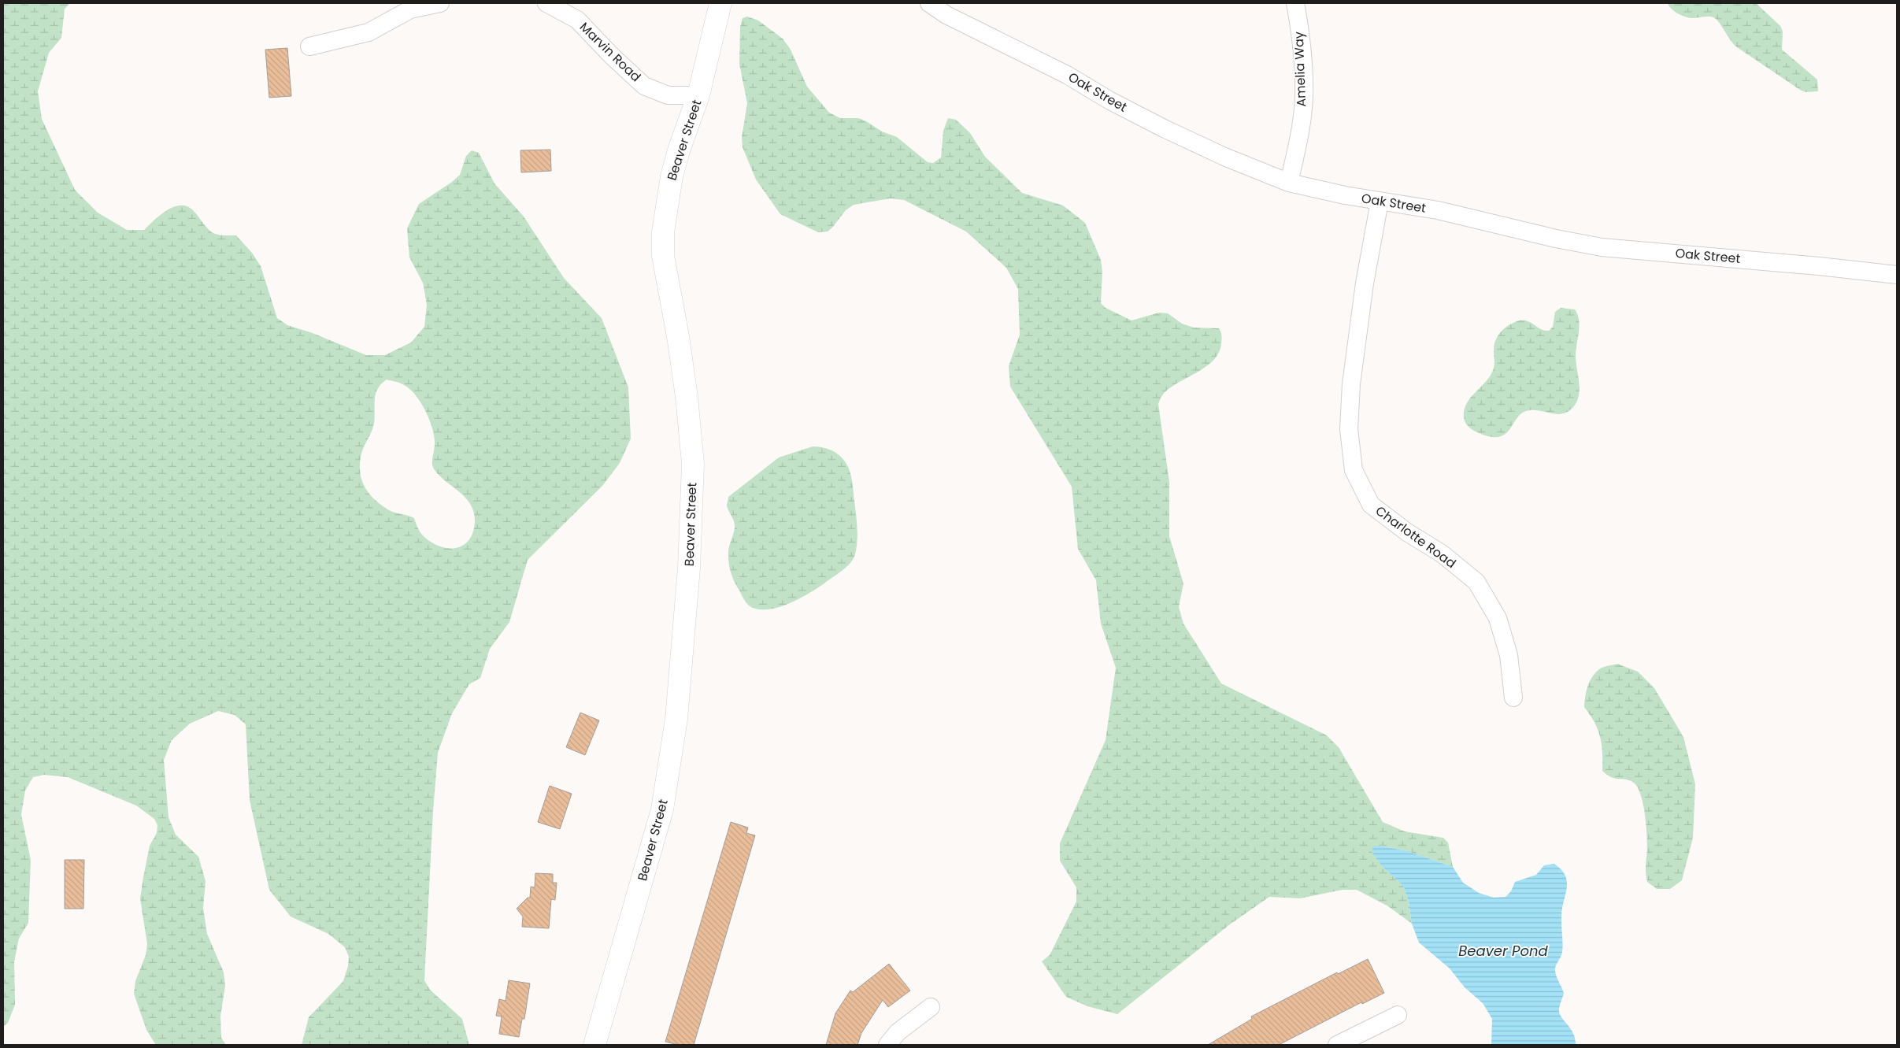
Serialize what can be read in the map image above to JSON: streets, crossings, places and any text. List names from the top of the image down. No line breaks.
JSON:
{"streets":{"street":["Marvin Road","Amelia Way","Oak Street","Beaver Street","Charlotte Road"]},"crossings":[["Marvin Road","Beaver Street"],["Amelia Way","Oak Street"],["Oak Street","Charlotte Road"]],"water":["Beaver Pond"]}
